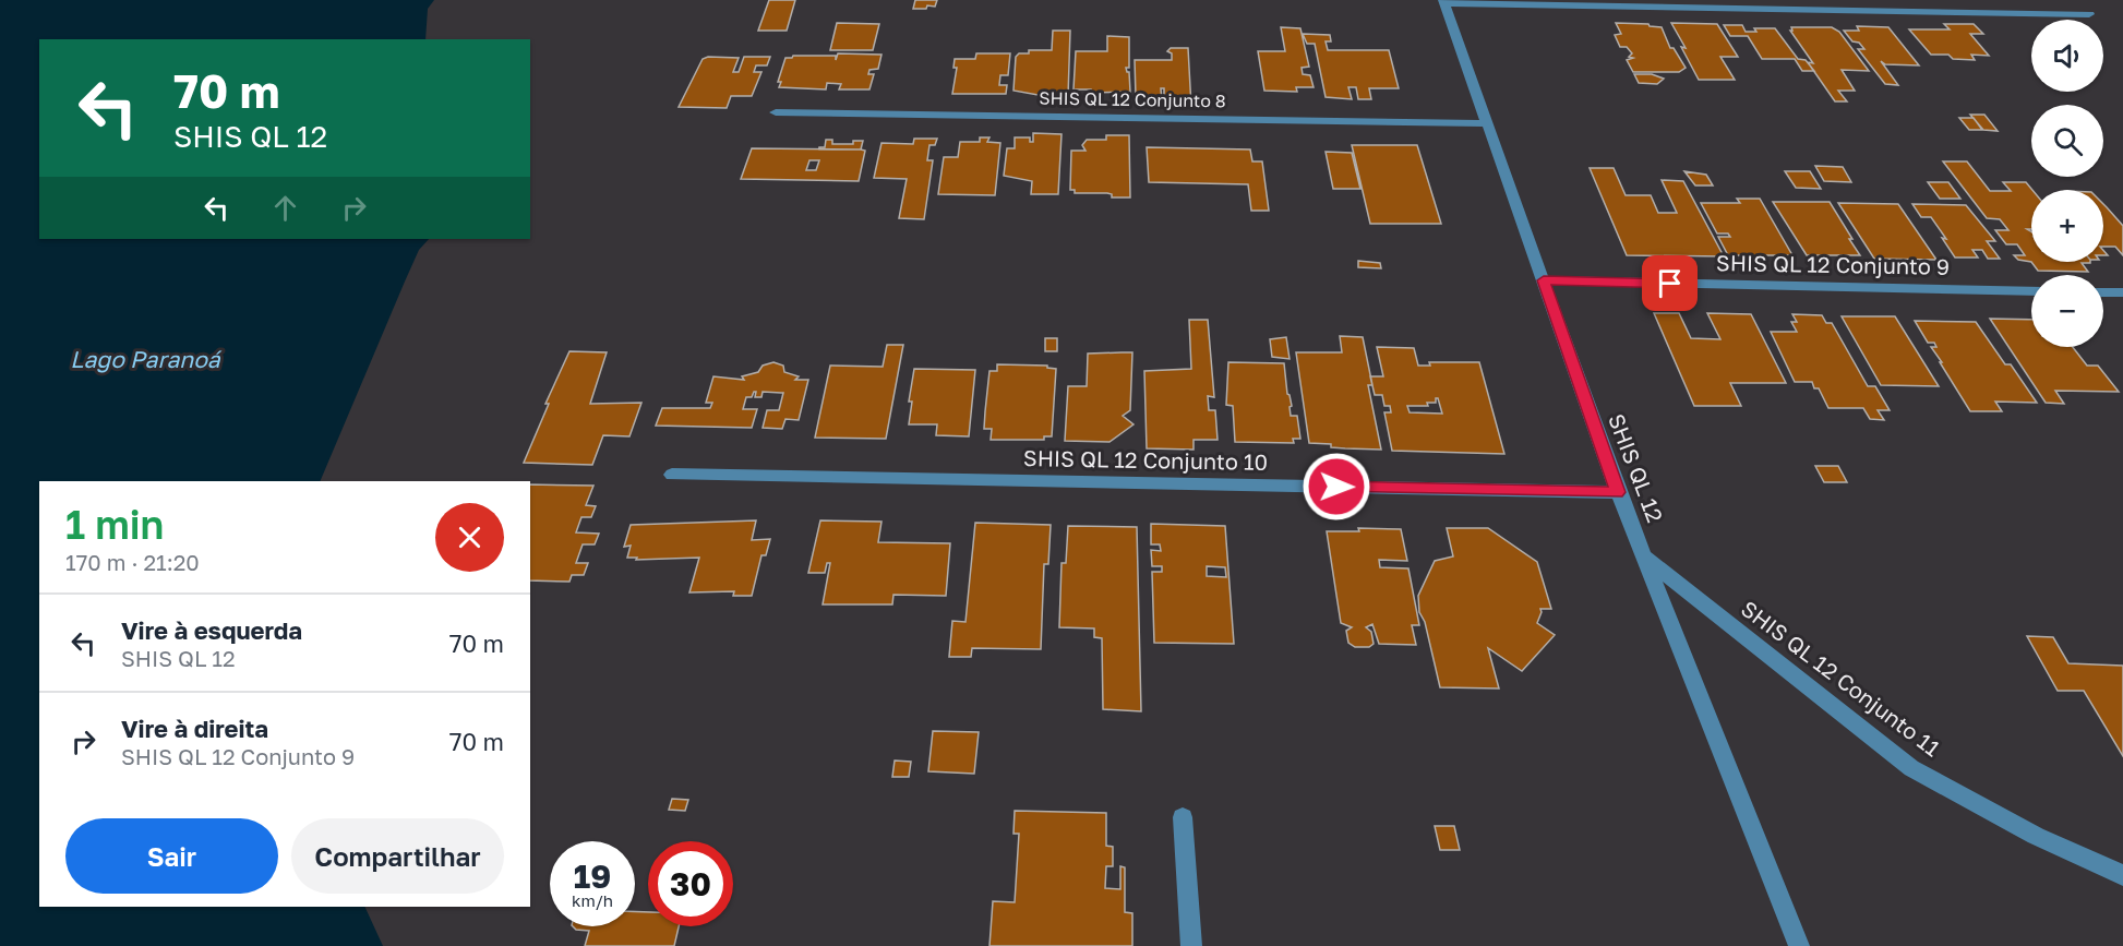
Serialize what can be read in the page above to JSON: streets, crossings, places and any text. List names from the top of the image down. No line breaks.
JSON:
{"streets":{"street":["SHIS QL 12 Conjunto 8","SHIS QL 12 Conjunto 9","SHIS QL 12 Conjunto 10","SHIS QL 12","SHIS QL 12 Conjunto 11"]},"crossings":[["SHIS QL 12 Conjunto 8","SHIS QL 12"],["SHIS QL 12 Conjunto 9","SHIS QL 12"],["SHIS QL 12 Conjunto 10","SHIS QL 12"],["SHIS QL 12","SHIS QL 12 Conjunto 11"]],"water":["Lago Paranoá"],"page":{"map_buttons":["+","−"],"turn":["70 m","SHIS QL 12"],"heading":["1 min","170 m · 21:20"],"list":[{"name":"Vire à esquerda","note":"SHIS QL 12","value":"70 m"},{"name":"Vire à direita","note":"SHIS QL 12 Conjunto 9","value":"70 m"}],"buttons":["Sair","Compartilhar"],"speed":"19 km/h","limit":"30"}}
